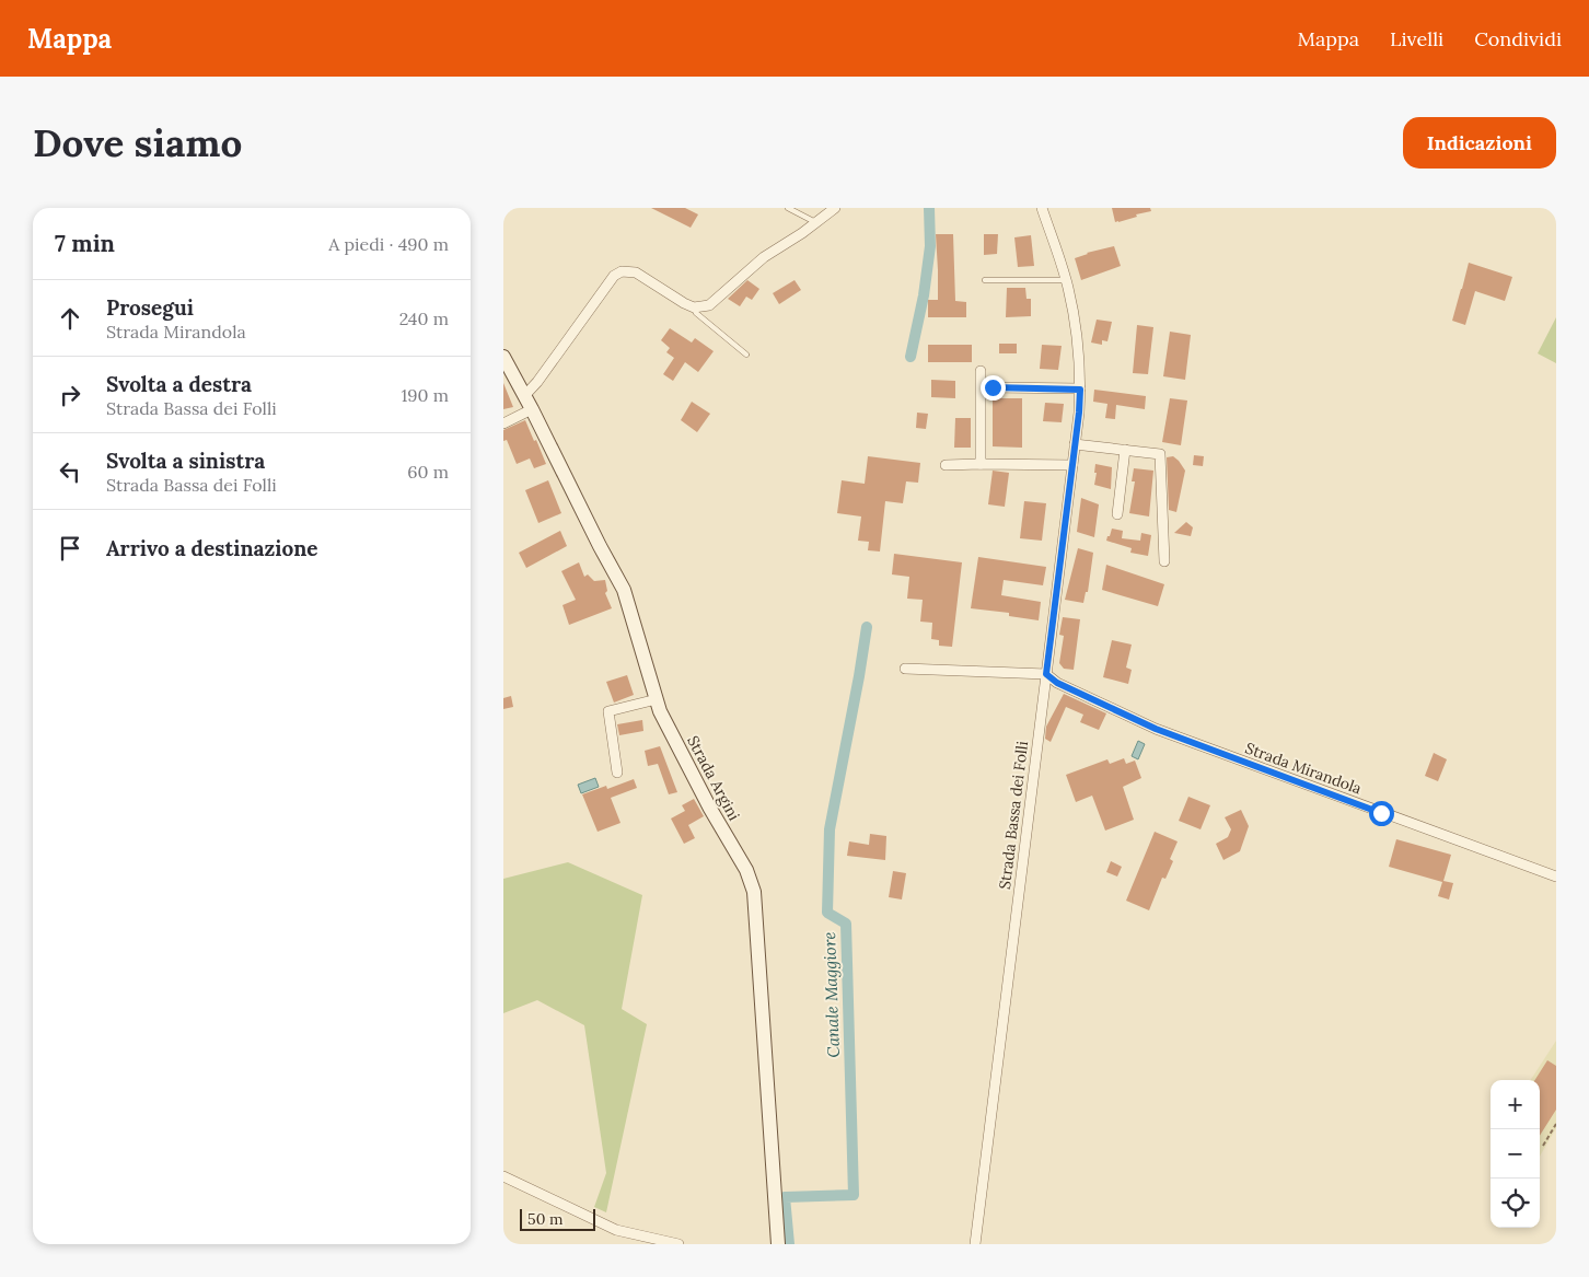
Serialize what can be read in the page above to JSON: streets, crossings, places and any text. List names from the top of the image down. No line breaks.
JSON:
{"streets":{"main road":["Strada Argini"],"street":["Strada Mirandola","Strada Bassa dei Folli"]},"crossings":[["Strada Mirandola","Strada Bassa dei Folli"]],"water":["Canale Maggiore"],"scale_bar":"50 m","page":{"header":"Mappa","nav":["Mappa","Livelli","Condividi"],"buttons":"Indicazioni","title":"Dove siamo","heading":["7 min","A piedi · 490 m"],"list":[["Prosegui","Strada Mirandola","240 m"],["Svolta a destra","Strada Bassa dei Folli","190 m"],["Svolta a sinistra","Strada Bassa dei Folli","60 m"],"Arrivo a destinazione"],"map_buttons":["+","−"],"scale":"50 m"}}
